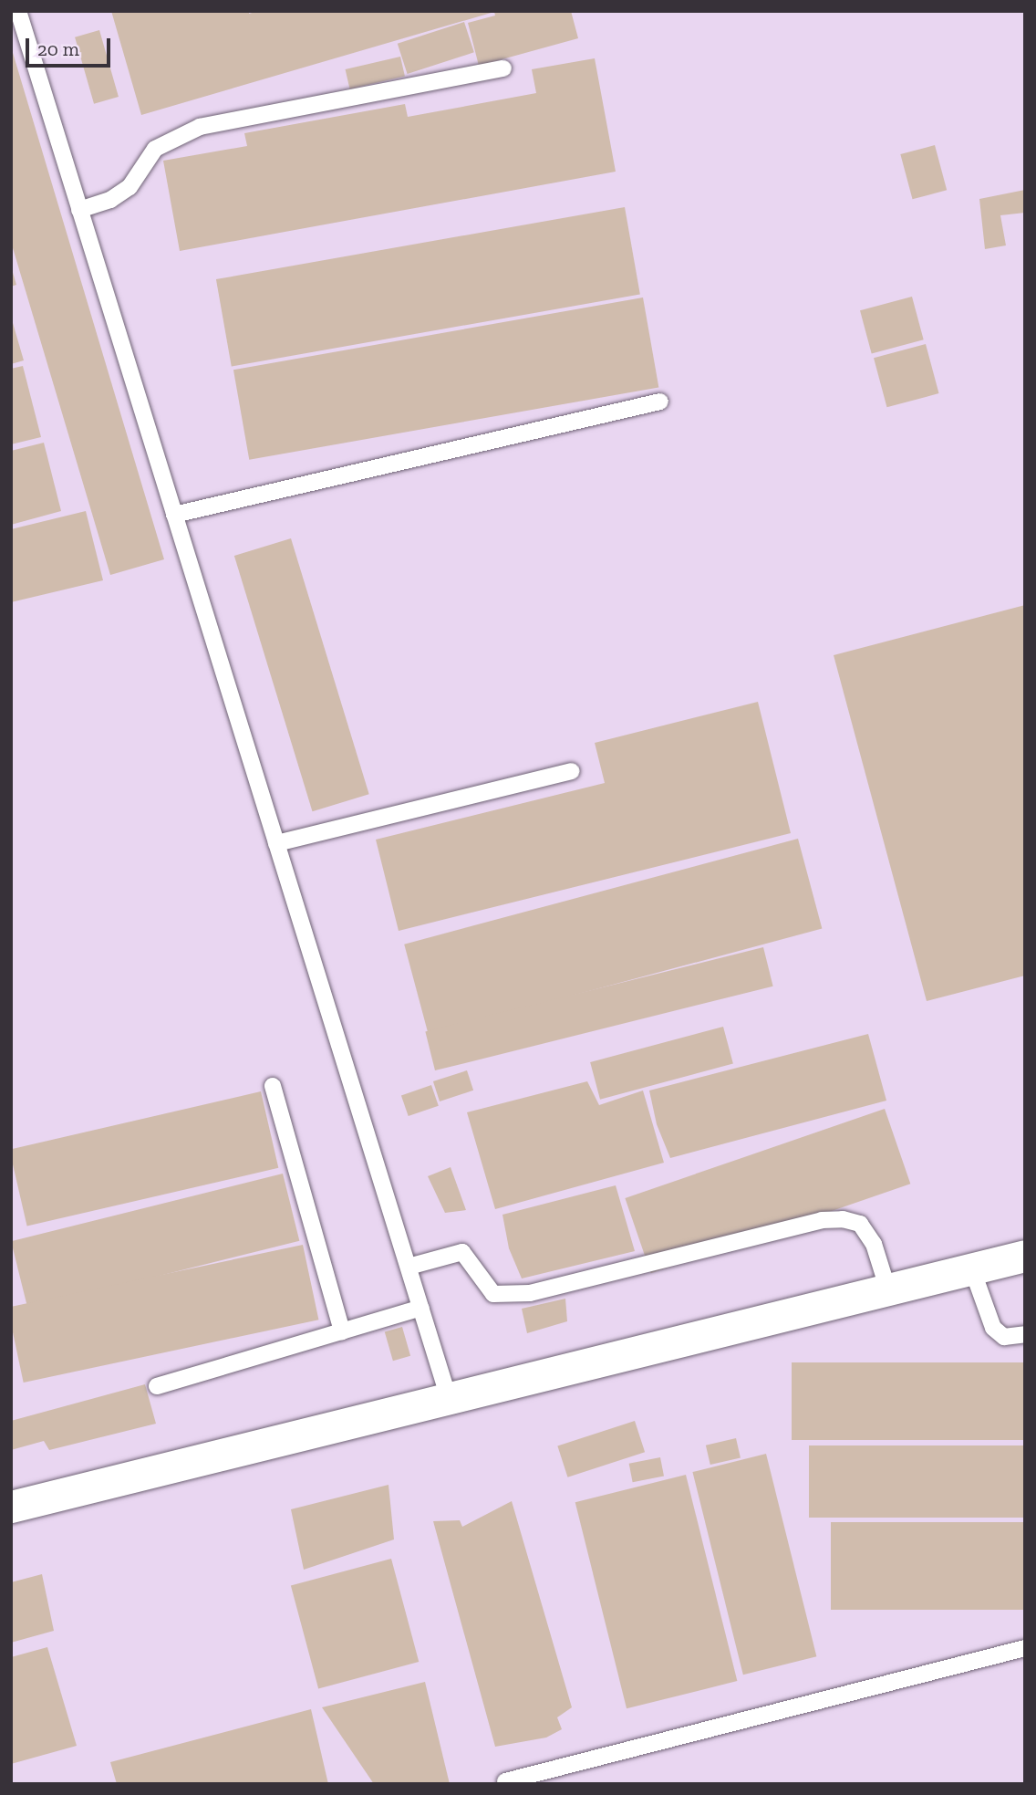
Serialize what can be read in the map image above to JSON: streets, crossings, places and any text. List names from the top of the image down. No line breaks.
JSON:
{"scale_bar":"20 m"}
